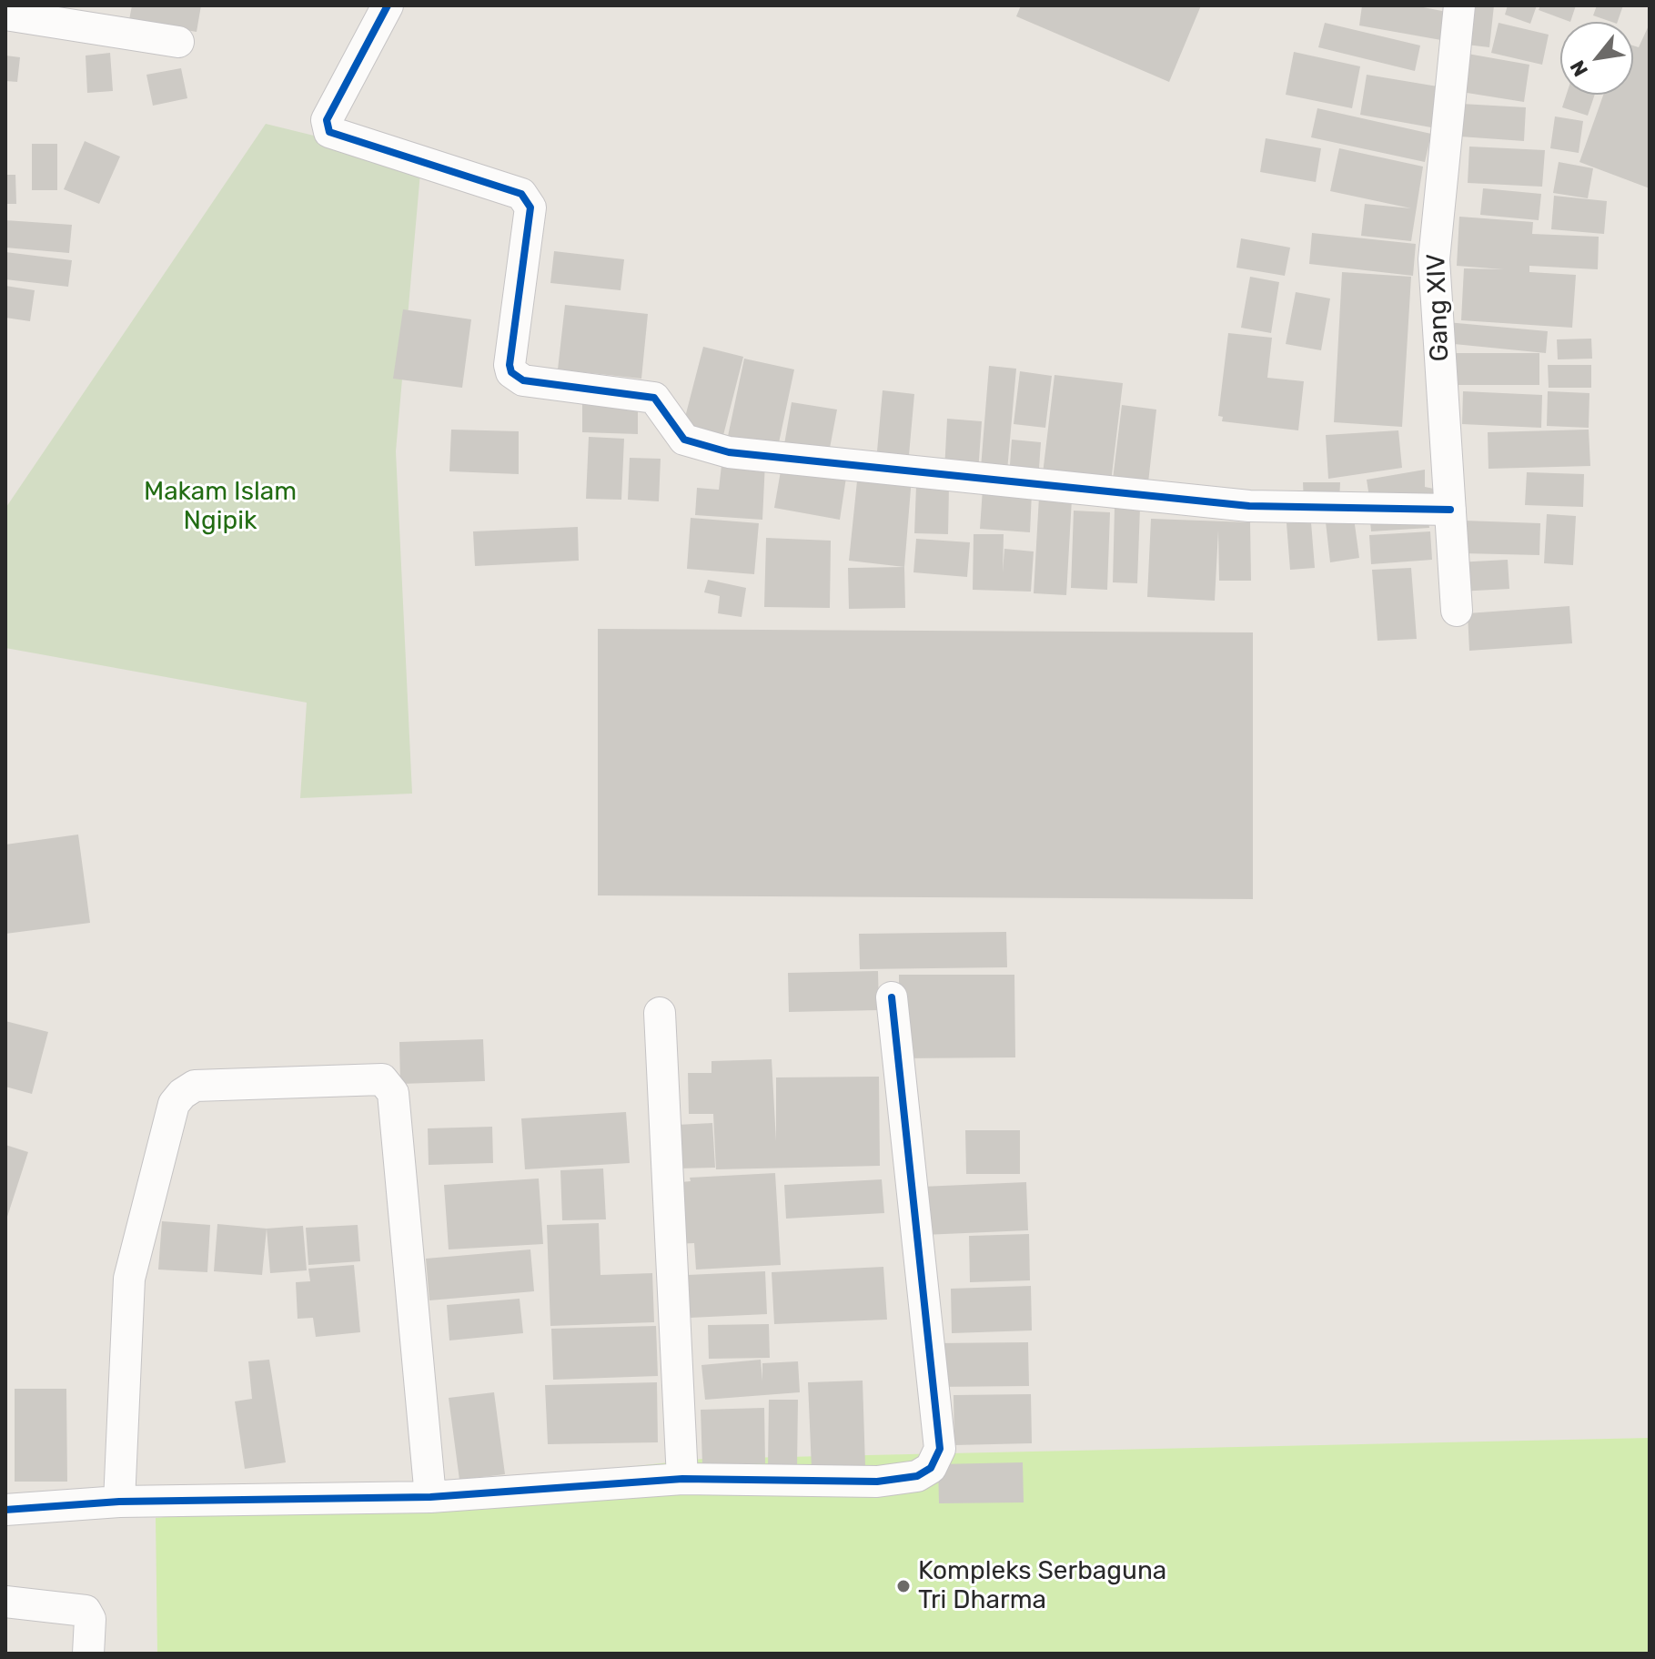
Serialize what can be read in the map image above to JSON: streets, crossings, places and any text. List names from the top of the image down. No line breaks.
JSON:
{"streets":{"street":["Gang XIV"]},"parks":["Makam Islam Ngipik"],"places":["Kompleks Serbaguna Tri Dharma"],"north":"bottom left"}
